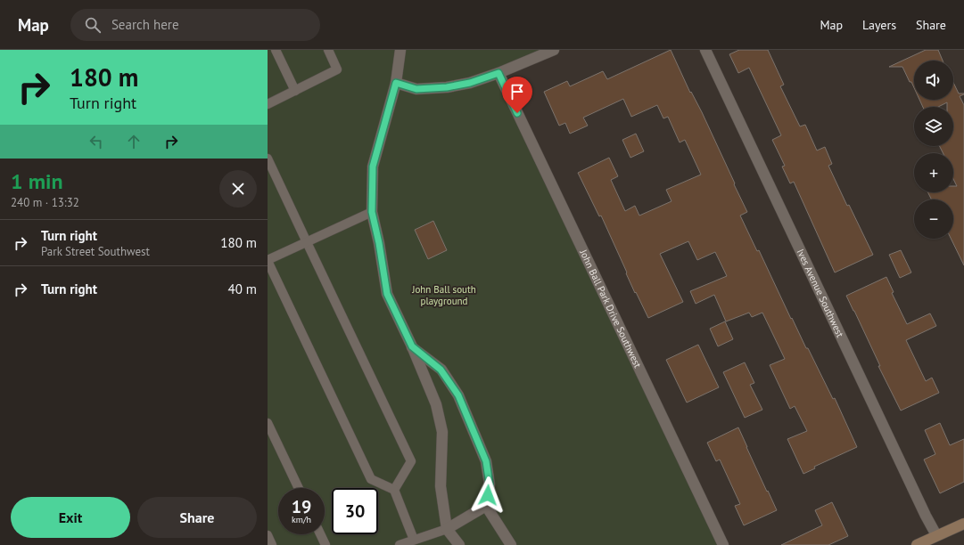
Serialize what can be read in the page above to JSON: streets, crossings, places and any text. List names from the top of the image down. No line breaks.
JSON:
{"streets":{"street":["Ives Avenue Southwest","John Ball Park Drive Southwest"]},"parks":["John Ball south playground"],"page":{"header":"Map","search":"Search here","nav":["Map","Layers","Share"],"turn":["180 m","Turn right"],"map_buttons":["+","−"],"heading":["1 min","240 m · 13:32"],"list":[{"name":"Turn right","note":"Park Street Southwest","value":"180 m"},{"name":"Turn right","value":"40 m"}],"speed":"19 km/h","limit":"30","buttons":["Exit","Share"]}}
